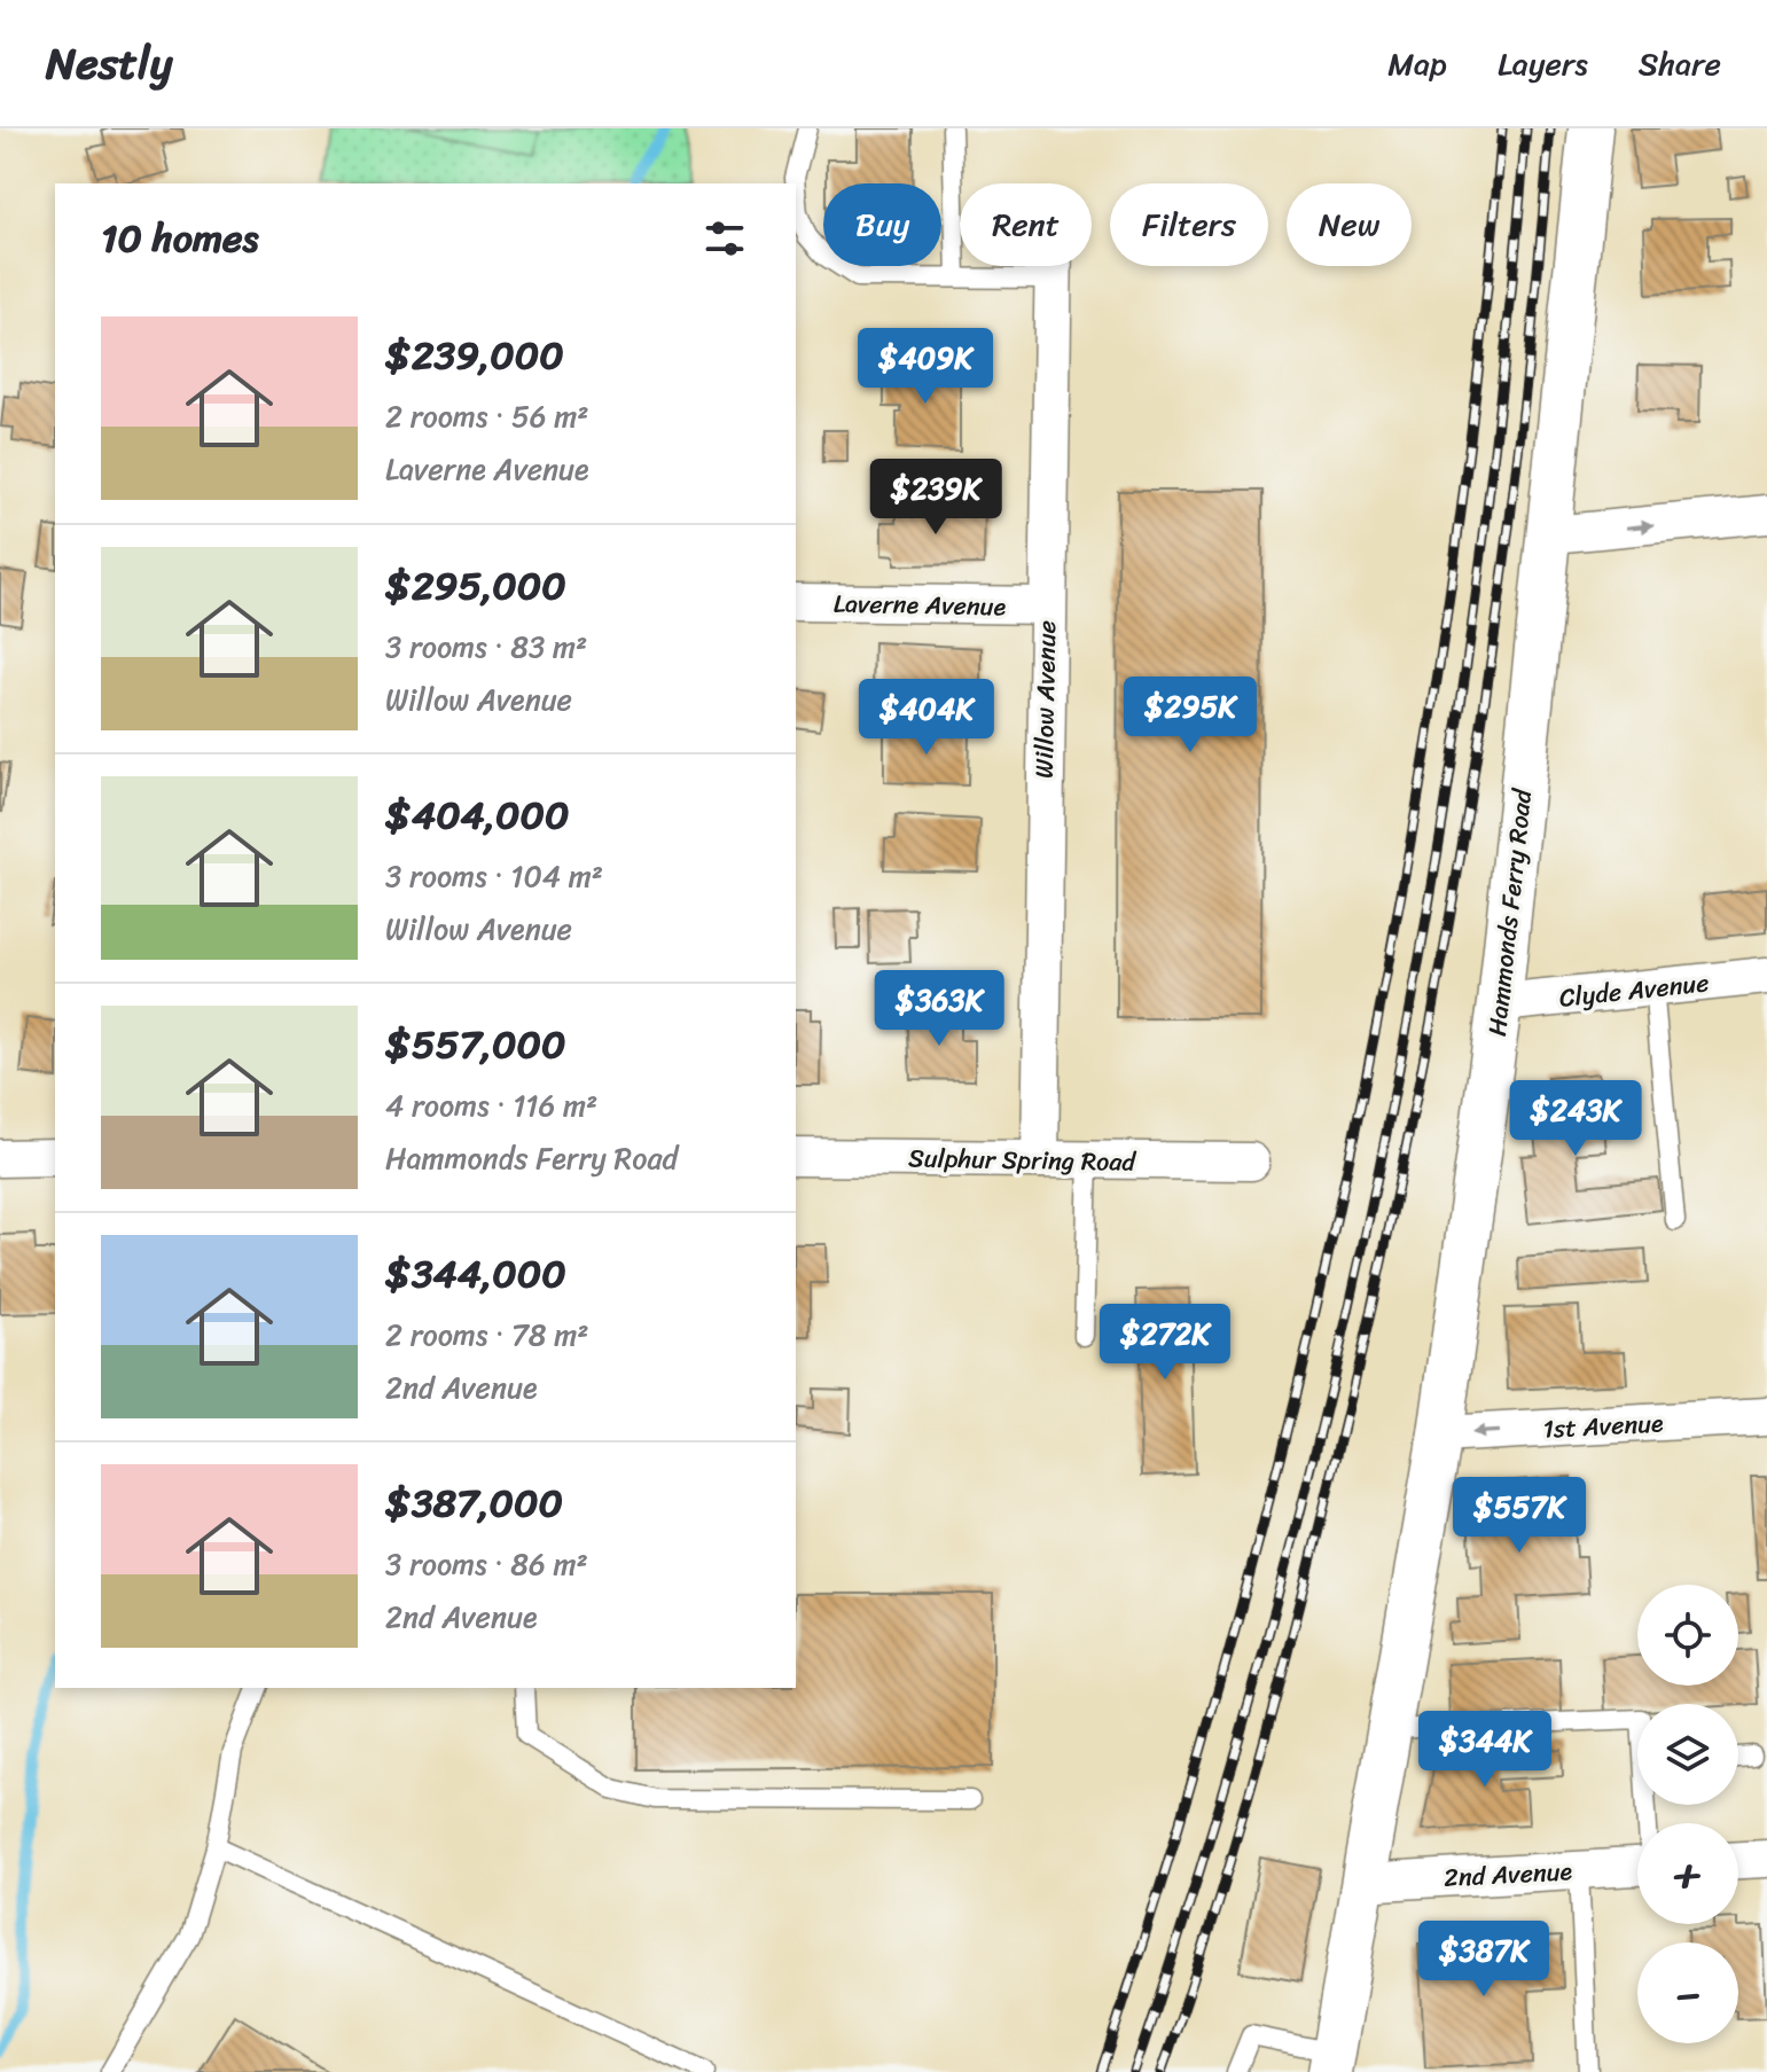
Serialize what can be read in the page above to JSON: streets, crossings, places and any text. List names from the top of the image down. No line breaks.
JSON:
{"streets":{"street":["Laverne Avenue","Willow Avenue","Hammonds Ferry Road","Clyde Avenue","Sulphur Spring Road","1st Avenue","2nd Avenue"]},"crossings":[["Laverne Avenue","Willow Avenue"],["Willow Avenue","Sulphur Spring Road"],["Hammonds Ferry Road","Clyde Avenue"],["Hammonds Ferry Road","1st Avenue"],["Hammonds Ferry Road","2nd Avenue"]],"one_way":["1st Avenue"],"page":{"header":"Nestly","nav":["Map","Layers","Share"],"chip":["Buy","Rent","Filters","New"],"heading":"10 homes","list":[{"name":"$239,000","note":"2 rooms · 56 m² · Laverne Avenue"},{"name":"$295,000","note":"3 rooms · 83 m² · Willow Avenue"},{"name":"$404,000","note":"3 rooms · 104 m² · Willow Avenue"},{"name":"$557,000","note":"4 rooms · 116 m² · Hammonds Ferry Road"},{"name":"$344,000","note":"2 rooms · 78 m² · 2nd Avenue"},{"name":"$387,000","note":"3 rooms · 86 m² · 2nd Avenue"}],"price":["$409K","$239K","$295K","$404K","$363K","$243K","$272K","$557K","$344K","$387K"],"map_buttons":["+","−"]}}
